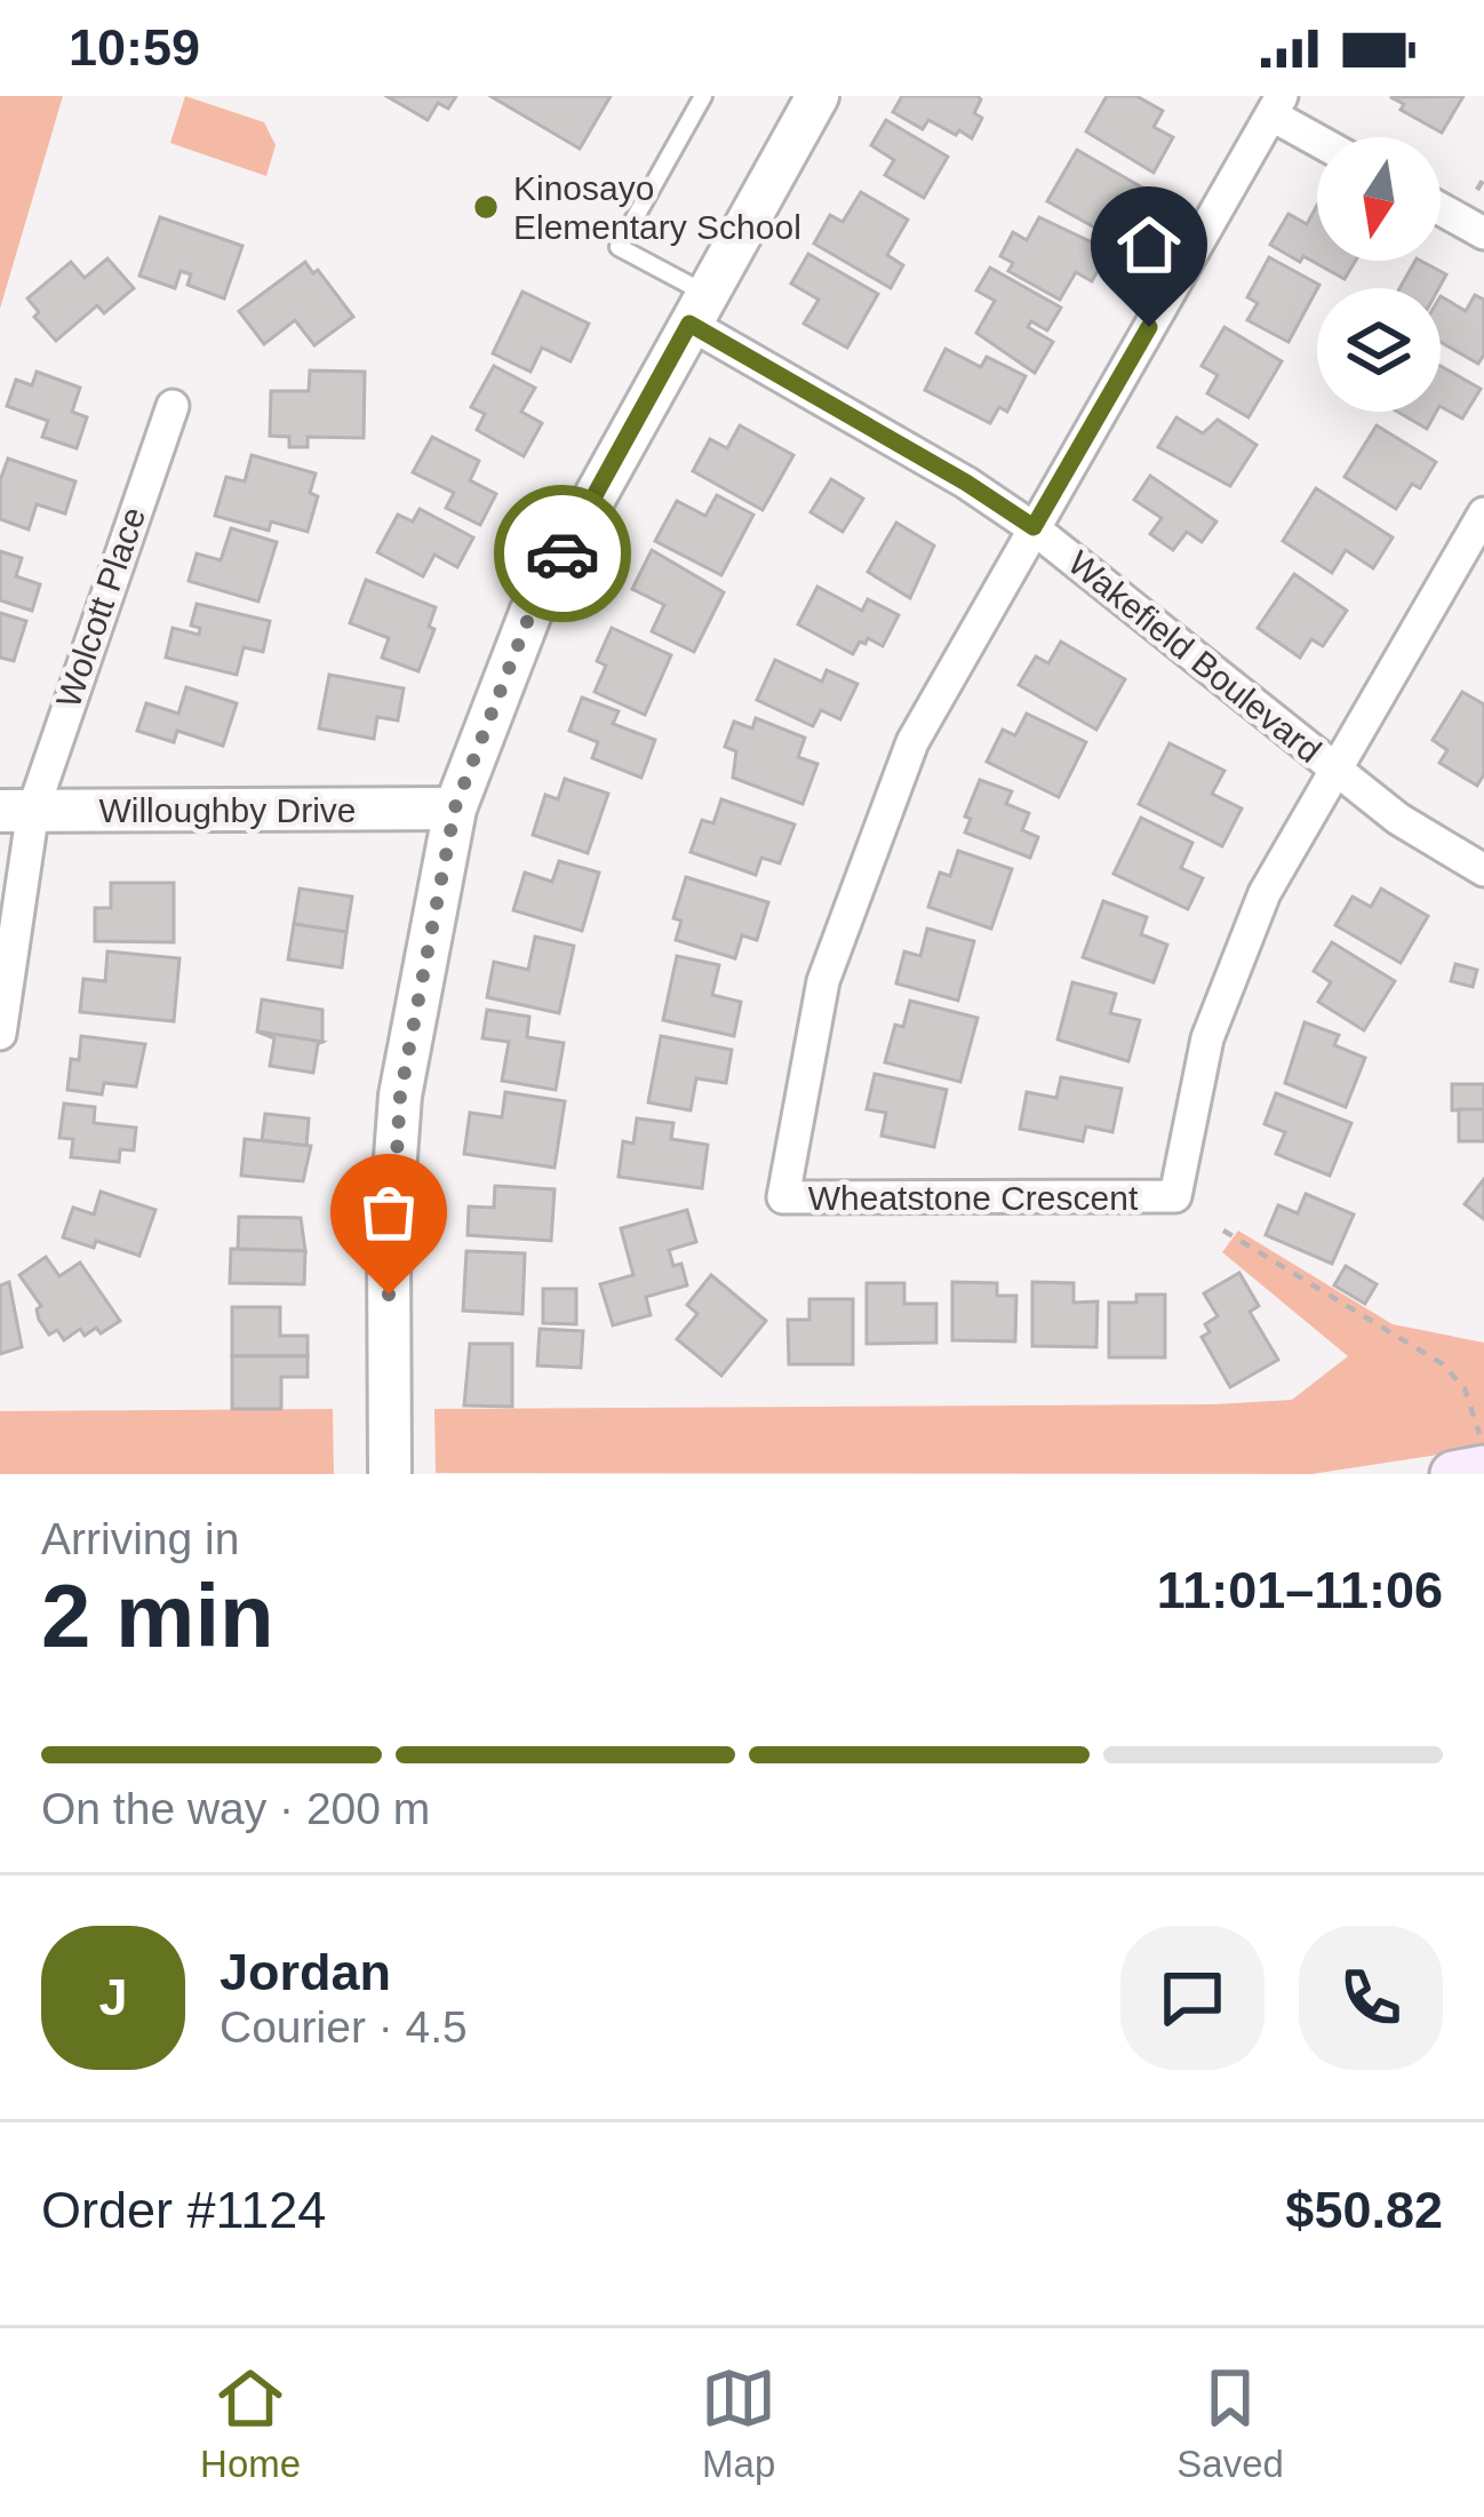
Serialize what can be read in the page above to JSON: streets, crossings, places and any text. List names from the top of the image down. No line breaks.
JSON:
{"streets":{"street":["Wolcott Place","Wakefield Boulevard","Willoughby Drive","Wheatstone Crescent"]},"crossings":[["Wolcott Place","Willoughby Drive"],["Wakefield Boulevard","Wheatstone Crescent"]],"places":["Kinosayo Elementary School"],"north":"bottom","page":{"status":"10:59","heading":["2 min","Arriving in","11:01–11:06"],"panel":["Jordan","Courier · 4.5","Order #1124","$50.82"],"bar":"On the way · 200 m","round":"J","tabs":["Home","Map","Saved"]}}
